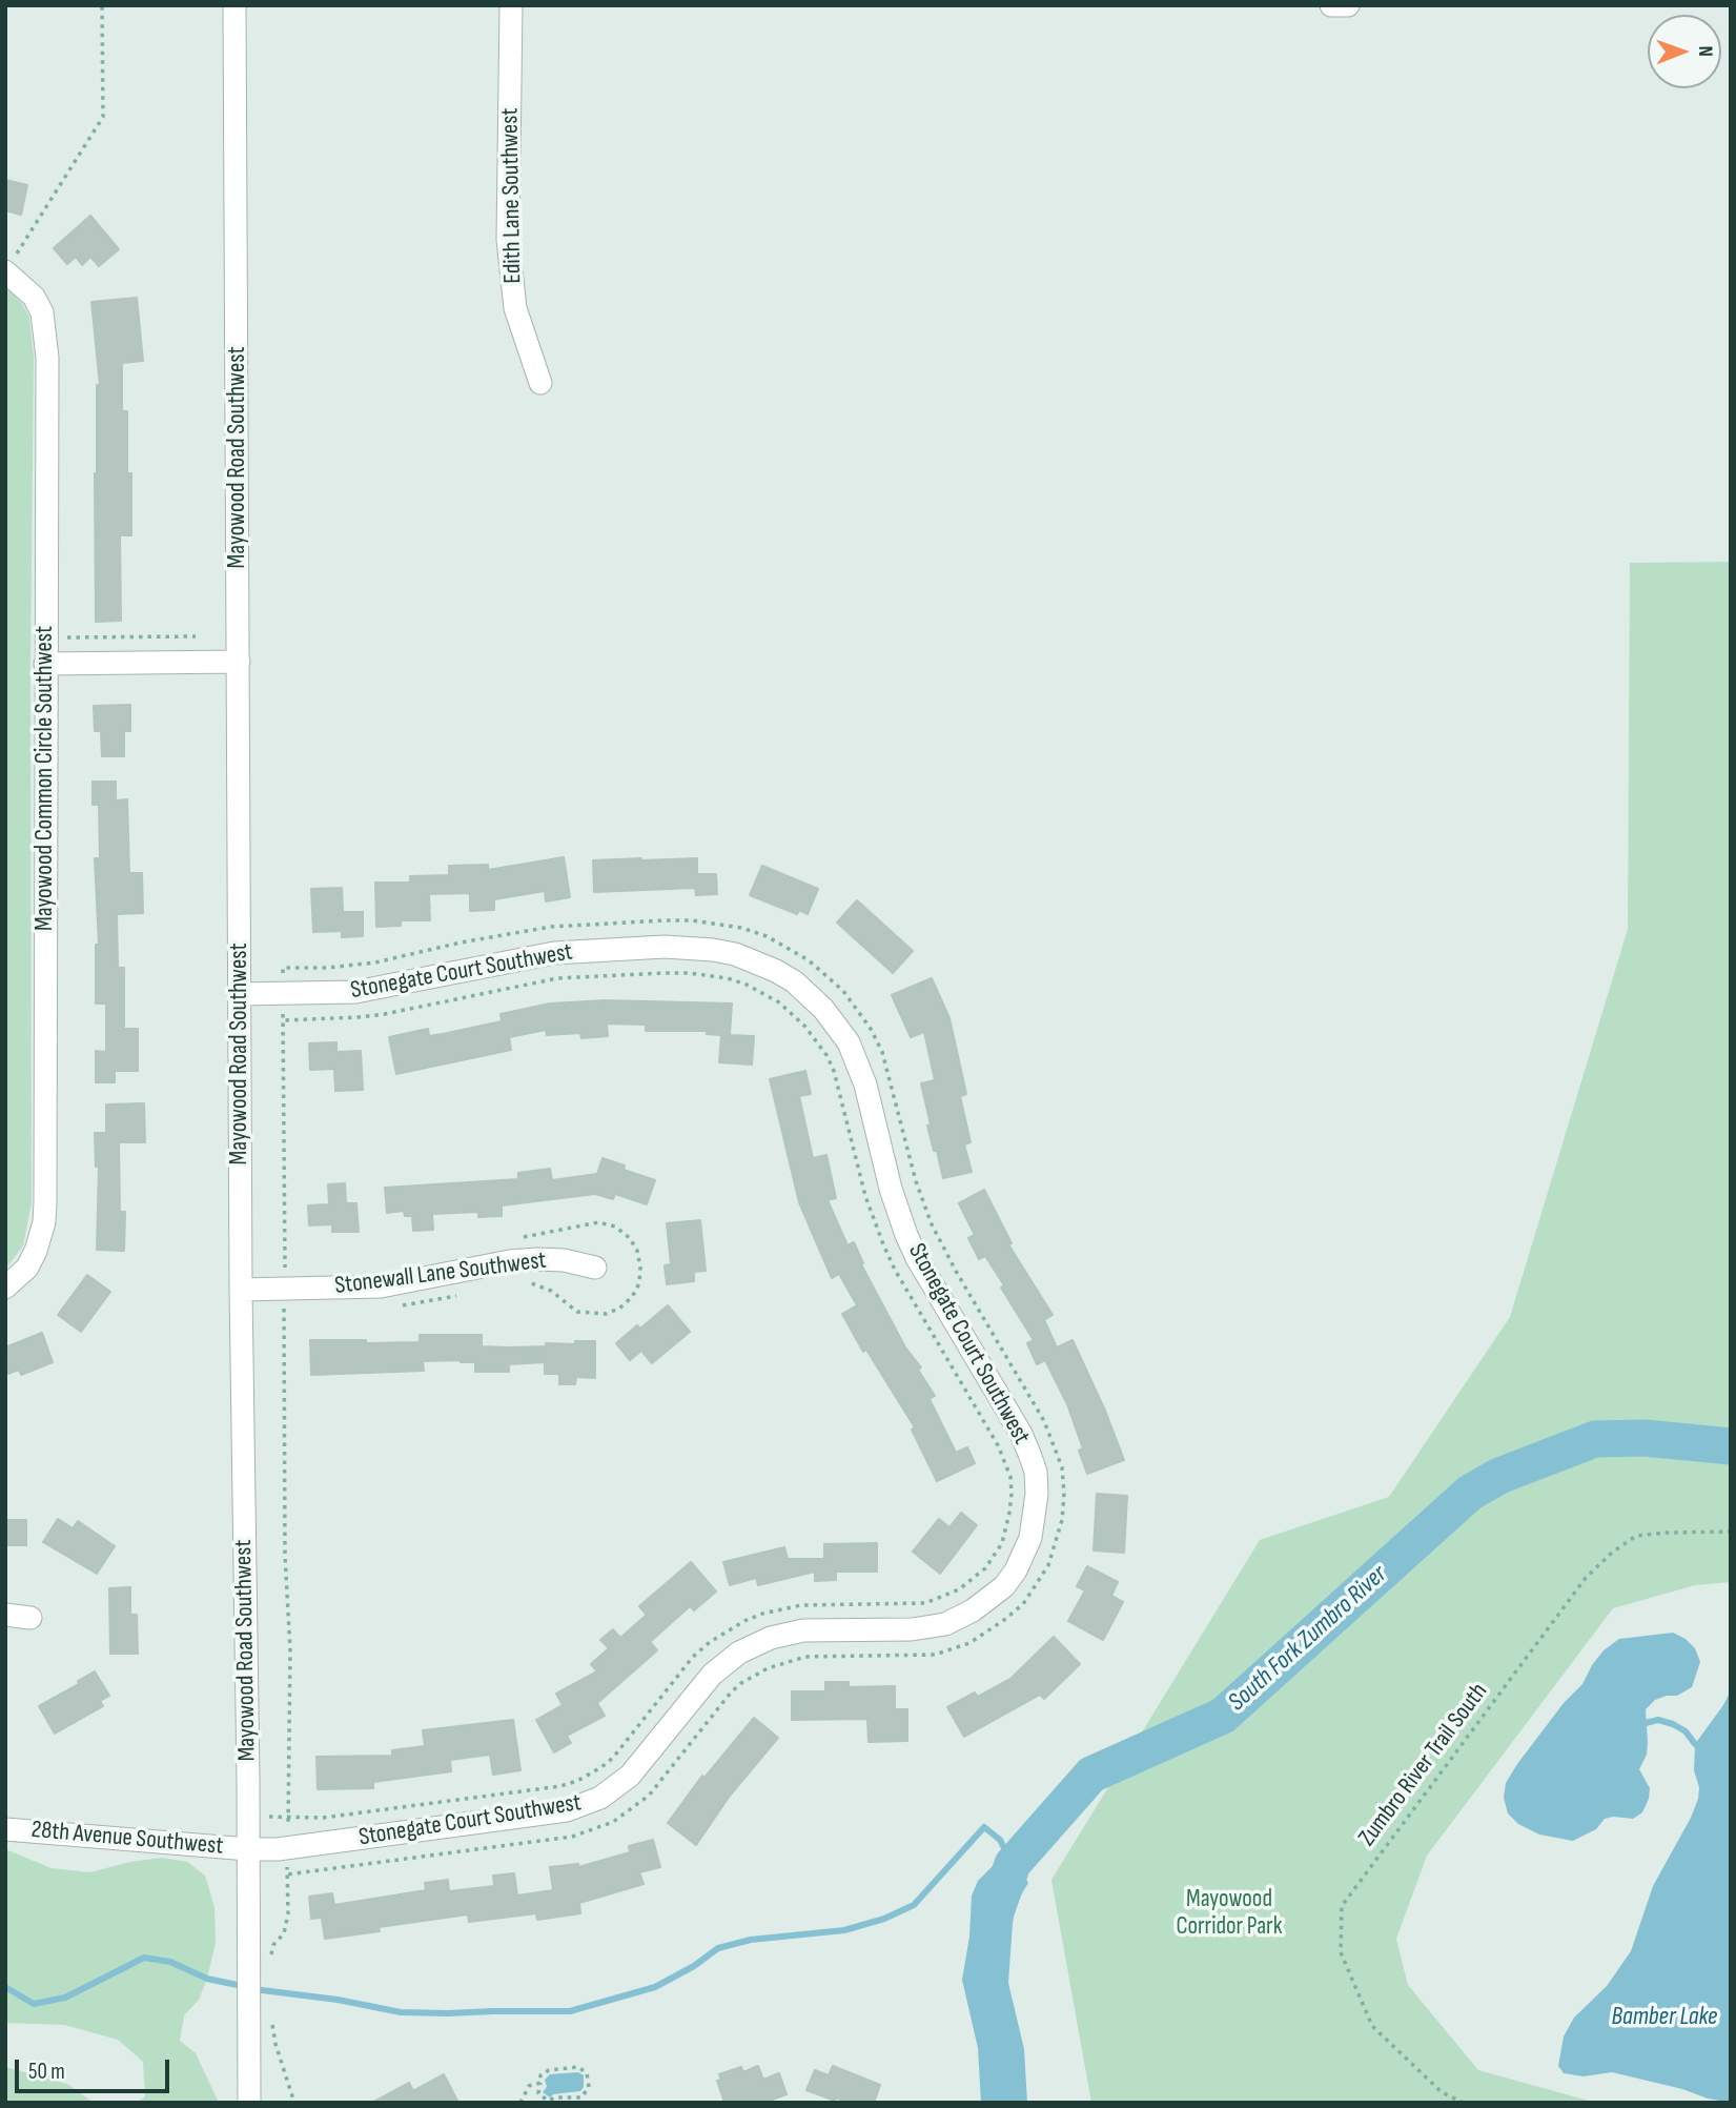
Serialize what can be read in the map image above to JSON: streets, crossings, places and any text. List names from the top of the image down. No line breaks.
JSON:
{"streets":{"street":["Edith Lane Southwest","Mayowood Road Southwest","Mayowood Common Circle Southwest","Stonegate Court Southwest","Stonewall Lane Southwest","28th Avenue Southwest"],"path":["Zumbro River Trail South"]},"crossings":[["Mayowood Road Southwest","Stonegate Court Southwest"],["Mayowood Road Southwest","Stonewall Lane Southwest"],["Mayowood Road Southwest","28th Avenue Southwest"],["Stonegate Court Southwest","28th Avenue Southwest"]],"water":["South Fork Zumbro River","Bamber Lake"],"parks":["Mayowood Corridor Park"],"scale_bar":"50 m","north":"right"}
